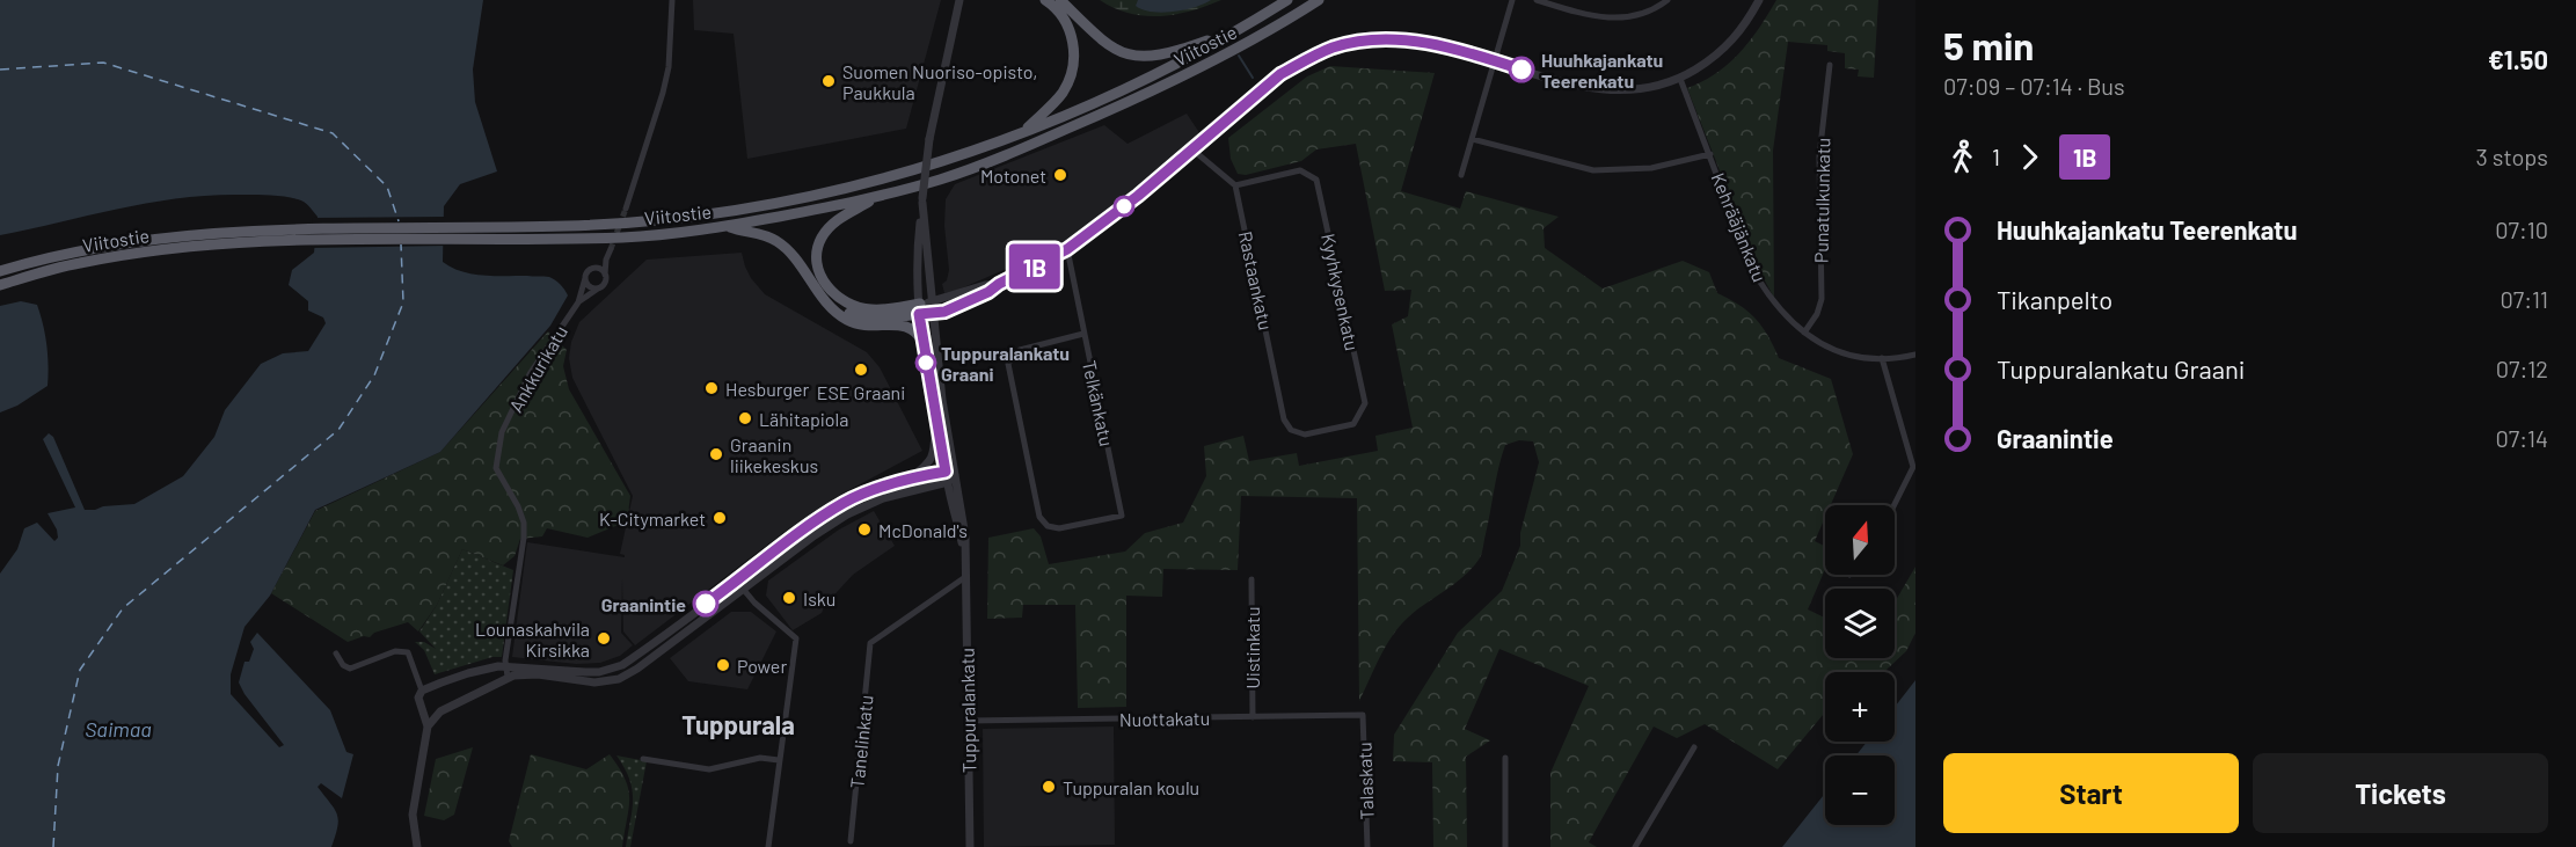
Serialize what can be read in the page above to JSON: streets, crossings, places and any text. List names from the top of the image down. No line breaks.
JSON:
{"streets":{"highway":["Viitostie"],"street":["Punatulkunkatu","Kehrääjänkatu","Rastaankatu","Kyyhkysenkatu","Ankkurikatu","Telkänkatu","Uistinkatu","Tuppuralankatu","Nuottakatu","Tanelinkatu","Talaskatu"]},"crossings":[["Punatulkunkatu","Kehrääjänkatu"],["Rastaankatu","Kyyhkysenkatu"],["Uistinkatu","Nuottakatu"],["Tuppuralankatu","Nuottakatu"],["Tuppuralankatu","Tanelinkatu"],["Nuottakatu","Talaskatu"]],"districts":["Tuppurala"],"water":["Saimaa"],"places":["Huuhkajankatu Teerenkatu","Suomen Nuoriso-opisto, Paukkula","Motonet","Tuppuralankatu Graani","ESE Graani","Hesburger","Lähitapiola","Graanin liikekeskus","K-Citymarket","McDonald's","Isku","Graanintie","Lounaskahvila Kirsikka","Power","Tuppuralan koulu"],"lines":["bus line 1B"],"north":"top","page":{"on_map":"1B","heading":["5 min","07:09 – 07:14 · Bus","€1.50"],"legs":["1","1B","3 stops"],"list":[{"name":"Huuhkajankatu Teerenkatu","value":"07:10"},{"name":"Tikanpelto","value":"07:11"},{"name":"Tuppuralankatu Graani","value":"07:12"},{"name":"Graanintie","value":"07:14"}],"map_buttons":["+","−"],"buttons":["Start","Tickets"]}}
